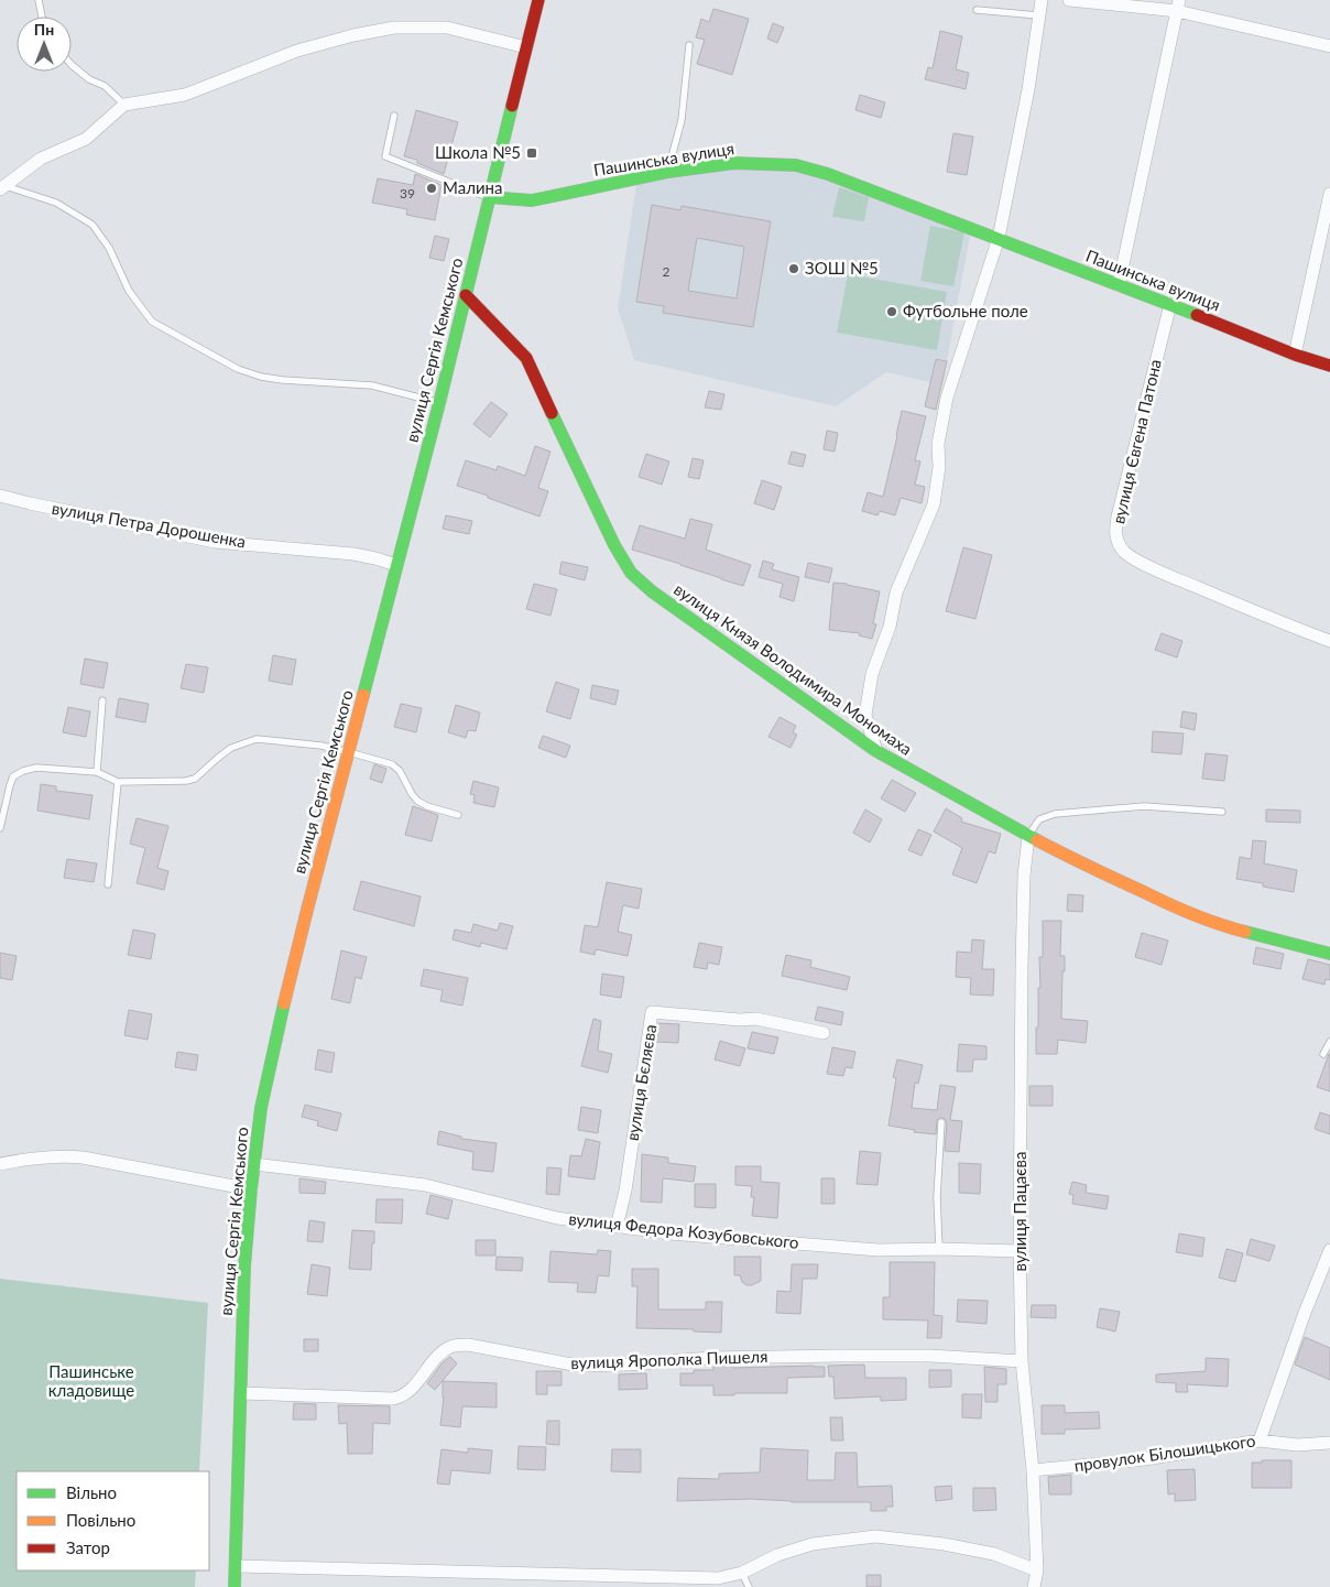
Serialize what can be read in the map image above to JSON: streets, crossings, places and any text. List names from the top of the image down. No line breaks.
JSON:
{"streets":{"main road":["Пашинська вулиця","вулиця Сергія Кемського","вулиця Князя Володимира Мономаха"],"street":["вулиця Євгена Патона","вулиця Петра Дорошенка","вулиця Бєляєва","вулиця Пацаєва","вулиця Федора Козубовського","вулиця Ярополка Пишеля","провулок Білошицького"]},"crossings":[["Пашинська вулиця","вулиця Сергія Кемського"],["Пашинська вулиця","вулиця Євгена Патона"],["вулиця Сергія Кемського","вулиця Петра Дорошенка"],["вулиця Сергія Кемського","вулиця Князя Володимира Мономаха"],["вулиця Сергія Кемського","вулиця Федора Козубовського"],["вулиця Сергія Кемського","вулиця Ярополка Пишеля"],["вулиця Князя Володимира Мономаха","вулиця Пацаєва"],["вулиця Бєляєва","вулиця Федора Козубовського"],["вулиця Пацаєва","вулиця Федора Козубовського"],["вулиця Пацаєва","вулиця Ярополка Пишеля"],["вулиця Пацаєва","провулок Білошицького"]],"parks":["Пашинське кладовище"],"places":{"transit":["Школа №5"],"other":["Малина","ЗОШ №5","Футбольне поле"]},"house_numbers":["39","2"],"legend":["Вільно","Повільно","Затор"],"north":"top"}
